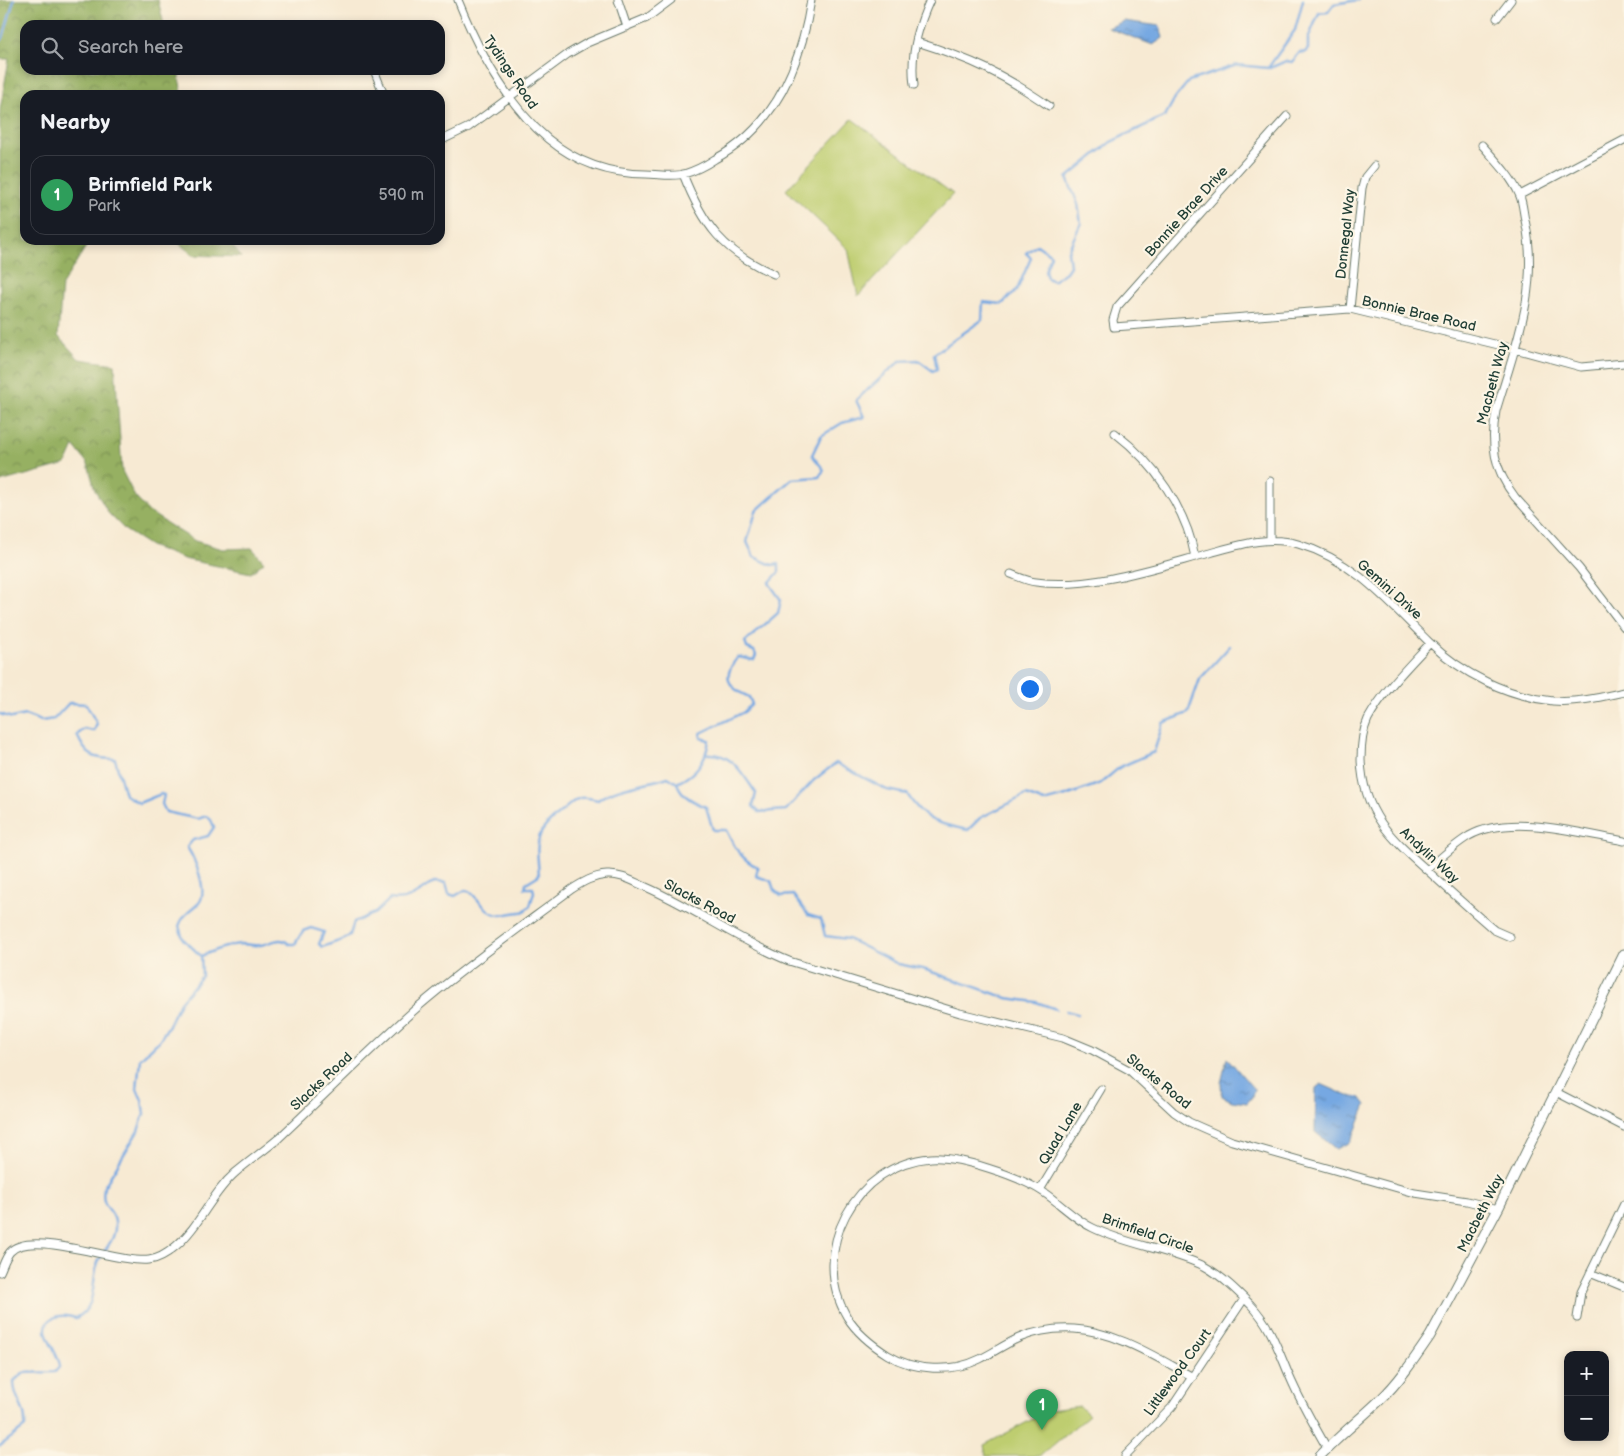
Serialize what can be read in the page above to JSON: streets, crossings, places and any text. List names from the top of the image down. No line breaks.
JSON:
{"streets":{"street":["Tydings Road","Bonnie Brae Drive","Donnegal Way","Bonnie Brae Road","Macbeth Way","Gemini Drive","Andylin Way","Slacks Road","Quad Lane","Brimfield Circle","Littlewood Court"]},"crossings":[["Bonnie Brae Drive","Bonnie Brae Road"],["Donnegal Way","Bonnie Brae Road"],["Bonnie Brae Road","Macbeth Way"],["Macbeth Way","Slacks Road"],["Macbeth Way","Brimfield Circle"],["Gemini Drive","Andylin Way"],["Quad Lane","Brimfield Circle"],["Brimfield Circle","Littlewood Court"]],"page":{"search":"Search here","heading":"Nearby","list":[{"mark":"1","name":"Brimfield Park","note":"Park","value":"590 m"}],"map_buttons":["+","−"],"pins":"1"}}
